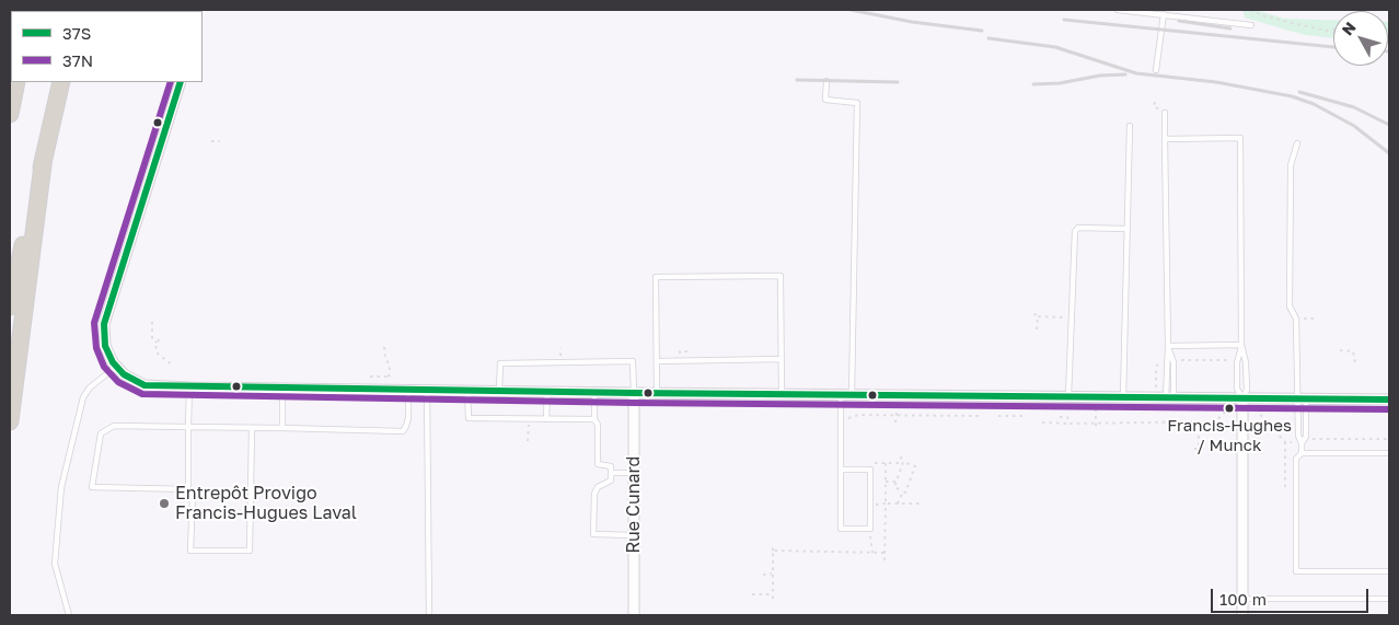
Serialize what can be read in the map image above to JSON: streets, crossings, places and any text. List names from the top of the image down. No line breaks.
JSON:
{"streets":{"street":["Rue Cunard"]},"places":["Francis-Hughes / Munck","Entrepôt Provigo Francis-Hugues Laval"],"lines":["transit line 37S","transit line 37N"],"legend":["37S","37N"],"scale_bar":"100 m","north":"top left"}
